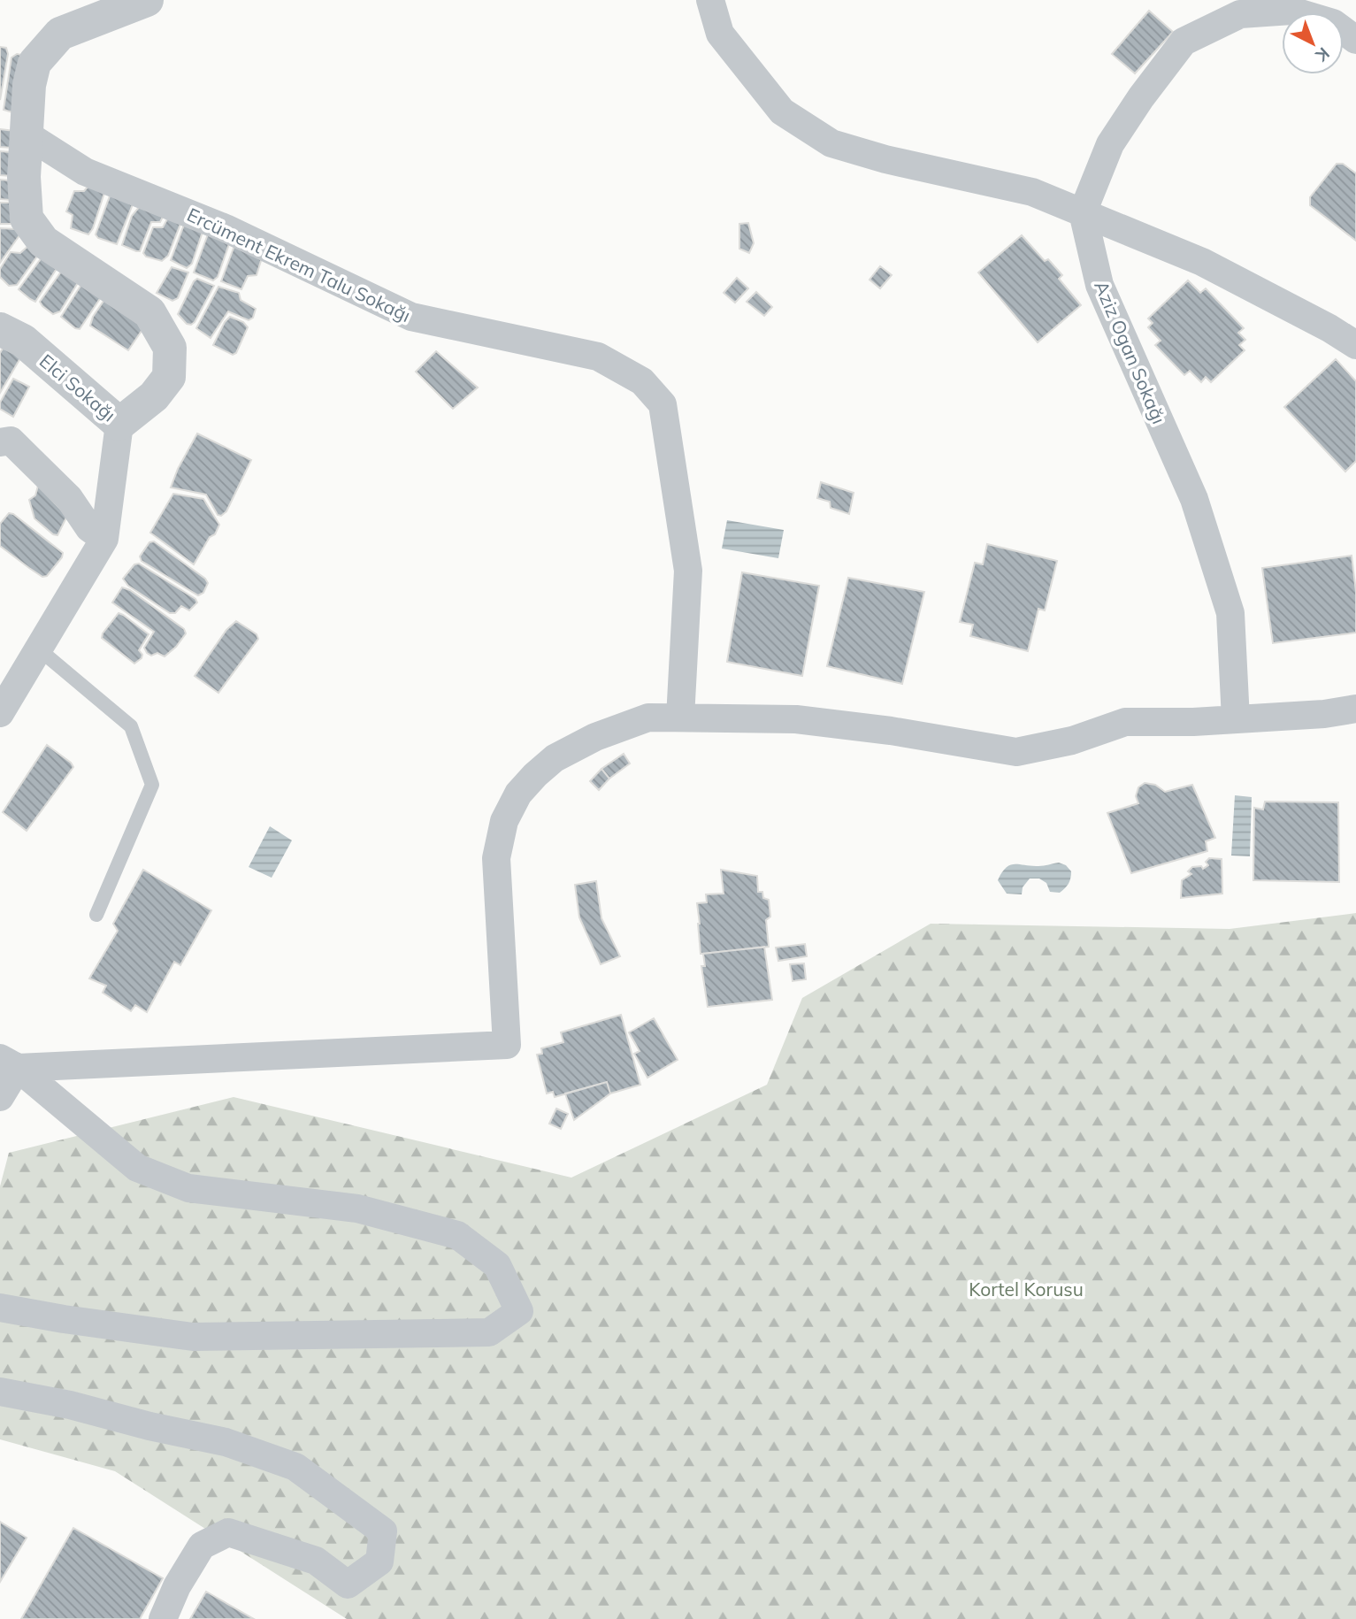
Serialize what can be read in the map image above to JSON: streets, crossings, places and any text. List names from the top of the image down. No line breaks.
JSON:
{"streets":{"street":["Ercüment Ekrem Talu Sokağı","Aziz Ogan Sokağı","Elci Sokağı"]},"crossings":[["Ercüment Ekrem Talu Sokağı","Elci Sokağı"]],"parks":["Kortel Korusu"],"north":"bottom right"}
